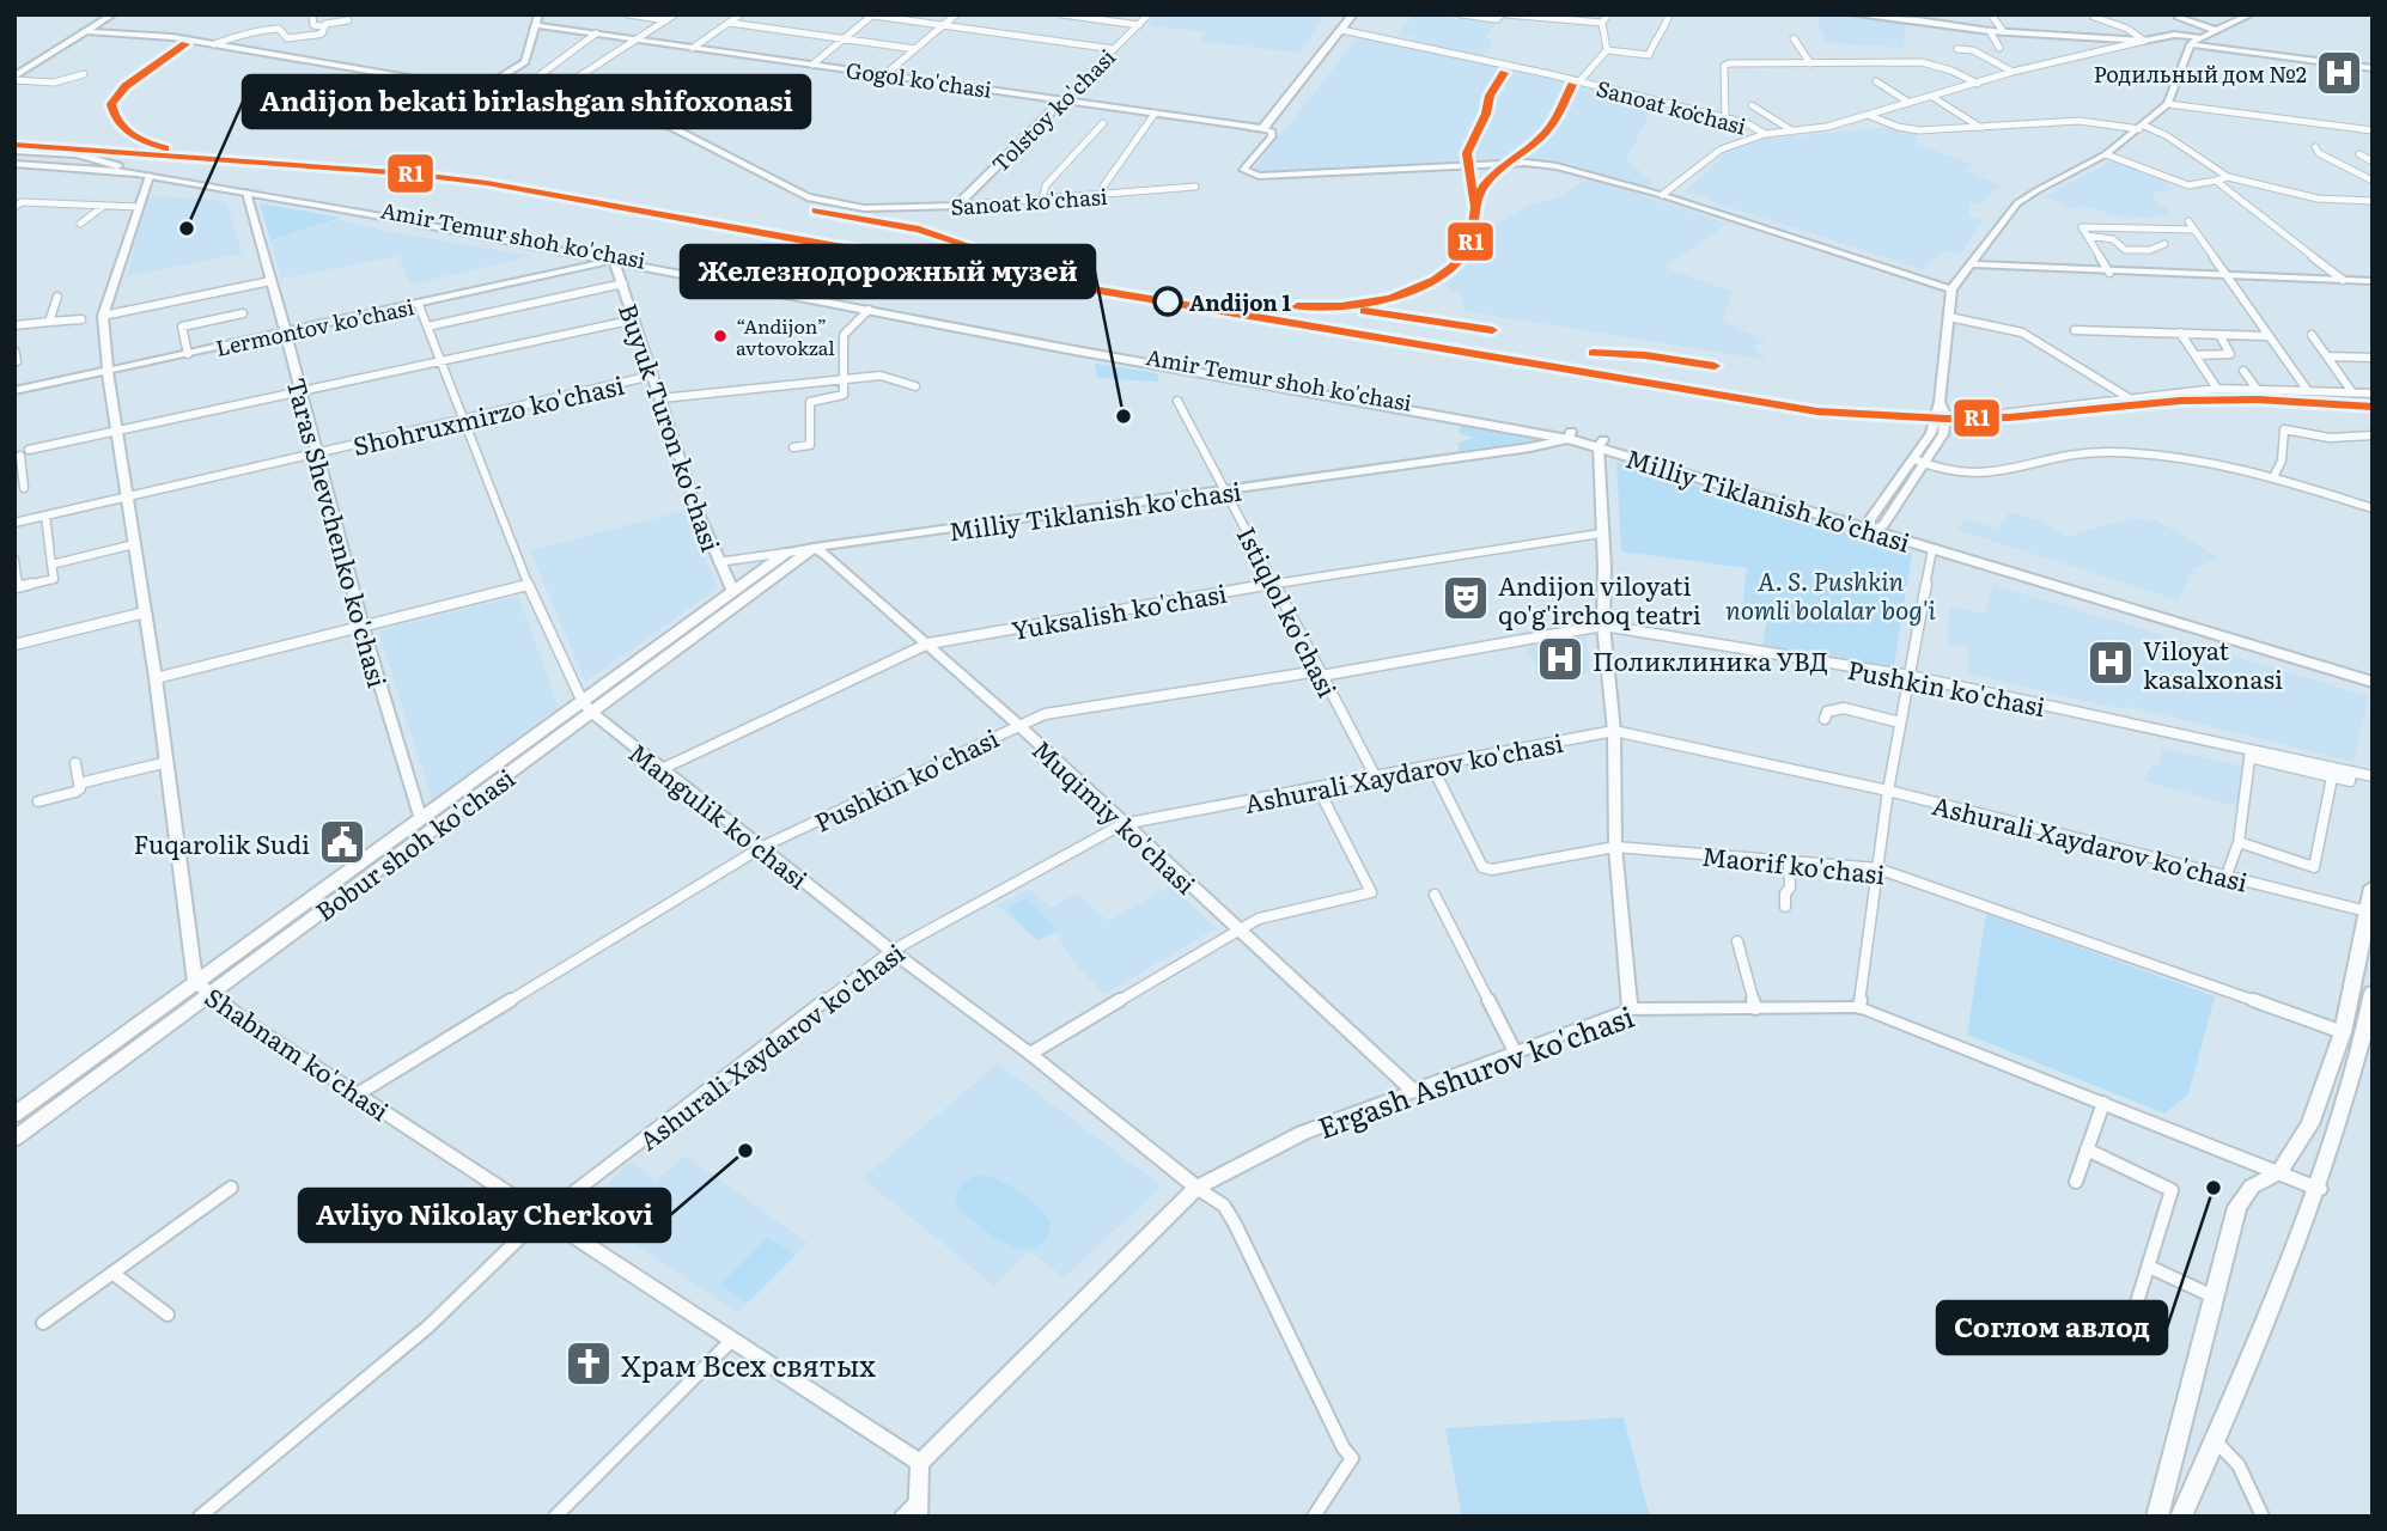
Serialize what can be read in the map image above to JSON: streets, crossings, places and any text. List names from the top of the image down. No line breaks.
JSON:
{"streets":{"main road":["Amir Temur shoh ko'chasi","Milliy Tiklanish ko'chasi","Bobur shoh ko'chasi"],"street":["Gogol ko'chasi","Sanoat koʻchasi","Tolstoy ko'chasi","Sanoat ko'chasi","Lermontov ko’chasi","Shohruxmirzo ko'chasi","Buyuk Turon ko'chasi","Taras Shevchenko ko'chasi","Yuksalish ko'chasi","Istiqlol ko'chasi","Pushkin ko'chasi","Ashurali Xaydarov ko'chasi","Mangulik ko'chasi","Muqimiy ko'chasi","Maorif ko'chasi","Shabnam ko'chasi","Ergash Ashurov ko'chasi"]},"crossings":[["Gogol ko'chasi","Tolstoy ko'chasi"],["Tolstoy ko'chasi","Sanoat ko'chasi"],["Amir Temur shoh ko'chasi","Lermontov ko’chasi"],["Amir Temur shoh ko'chasi","Buyuk Turon ko'chasi"],["Amir Temur shoh ko'chasi","Milliy Tiklanish ko'chasi"],["Amir Temur shoh ko'chasi","Taras Shevchenko ko'chasi"],["Amir Temur shoh ko'chasi","Shabnam ko'chasi"],["Lermontov ko’chasi","Buyuk Turon ko'chasi"],["Lermontov ko’chasi","Taras Shevchenko ko'chasi"],["Lermontov ko’chasi","Mangulik ko'chasi"],["Lermontov ko’chasi","Shabnam ko'chasi"],["Shohruxmirzo ko'chasi","Buyuk Turon ko'chasi"],["Shohruxmirzo ko'chasi","Taras Shevchenko ko'chasi"],["Shohruxmirzo ko'chasi","Mangulik ko'chasi"],["Shohruxmirzo ko'chasi","Shabnam ko'chasi"],["Buyuk Turon ko'chasi","Bobur shoh ko'chasi"],["Milliy Tiklanish ko'chasi","Istiqlol ko'chasi"],["Milliy Tiklanish ko'chasi","Muqimiy ko'chasi"],["Milliy Tiklanish ko'chasi","Bobur shoh ko'chasi"],["Taras Shevchenko ko'chasi","Bobur shoh ko'chasi"],["Yuksalish ko'chasi","Istiqlol ko'chasi"],["Yuksalish ko'chasi","Mangulik ko'chasi"],["Yuksalish ko'chasi","Muqimiy ko'chasi"],["Istiqlol ko'chasi","Pushkin ko'chasi"],["Istiqlol ko'chasi","Ashurali Xaydarov ko'chasi"],["Pushkin ko'chasi","Mangulik ko'chasi"],["Pushkin ko'chasi","Muqimiy ko'chasi"],["Pushkin ko'chasi","Shabnam ko'chasi"],["Ashurali Xaydarov ko'chasi","Mangulik ko'chasi"],["Ashurali Xaydarov ko'chasi","Muqimiy ko'chasi"],["Ashurali Xaydarov ko'chasi","Maorif ko'chasi"],["Ashurali Xaydarov ko'chasi","Shabnam ko'chasi"],["Mangulik ko'chasi","Bobur shoh ko'chasi"],["Mangulik ko'chasi","Ergash Ashurov ko'chasi"],["Muqimiy ko'chasi","Bobur shoh ko'chasi"],["Muqimiy ko'chasi","Ergash Ashurov ko'chasi"],["Bobur shoh ko'chasi","Shabnam ko'chasi"],["Shabnam ko'chasi","Ergash Ashurov ko'chasi"]],"parks":["A. S. Pushkin nomli bolalar bog'i"],"places":{"hospital":["Родильный дом №2","Поликлиника УВД","Viloyat kasalxonasi"],"other":["Аndijon bekati birlashgan shifoxonasi","Andijon 1","“Andijon” avtovokzal","Железнодорожный музей","Avliyo Nikolay Cherkovi","Соглом авлод"],"theatre":["Andijon viloyati qo'g'irchoq teatri"],"public building":["Fuqarolik Sudi"],"church":["Храм Всех святых"]},"lines":["transit line R1"]}
